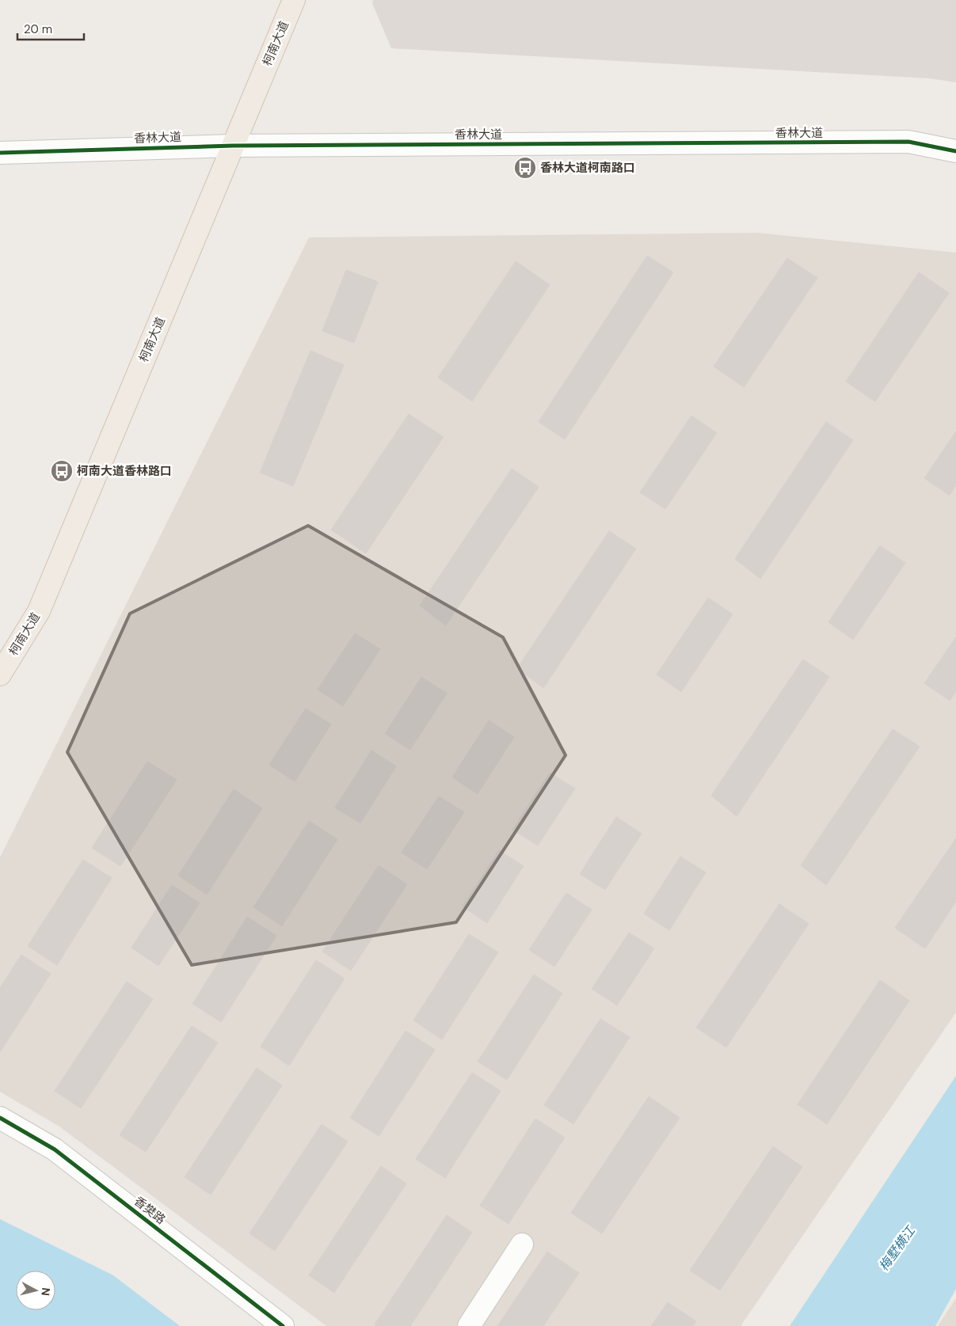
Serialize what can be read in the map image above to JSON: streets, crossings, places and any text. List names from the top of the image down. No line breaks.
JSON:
{"streets":{"main road":["柯南大道"],"street":["香林大道","香樊路"]},"crossings":[["柯南大道","香林大道"]],"water":["梅墅横江"],"places":{"bus stop":["香林大道柯南路口","柯南大道香林路口"]},"scale_bar":"20 m","north":"right"}
